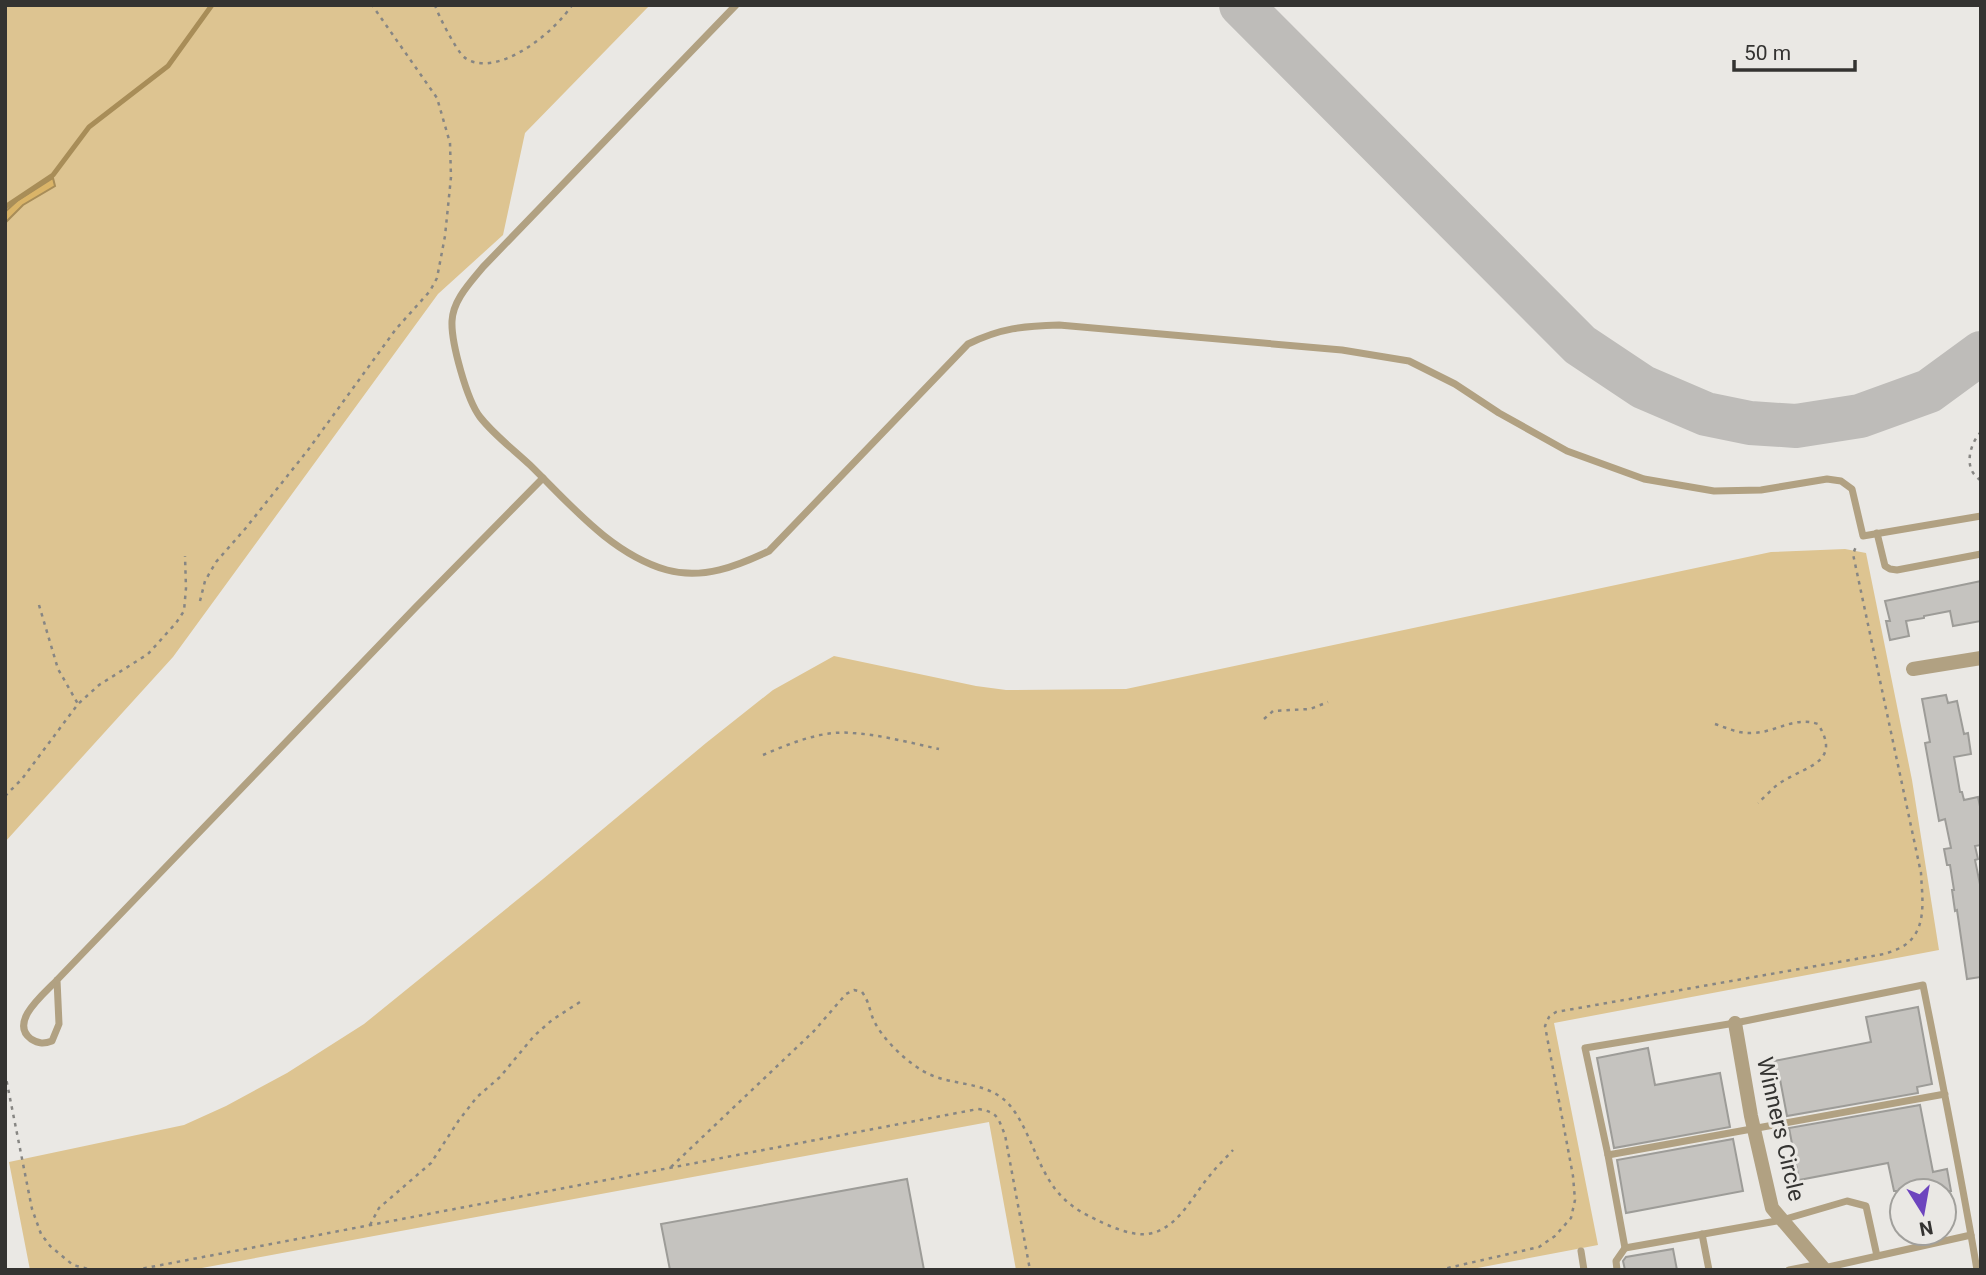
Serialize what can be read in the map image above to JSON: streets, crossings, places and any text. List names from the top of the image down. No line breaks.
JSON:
{"streets":{"street":["Winners Circle"]},"scale_bar":"50 m","north":"bottom"}
